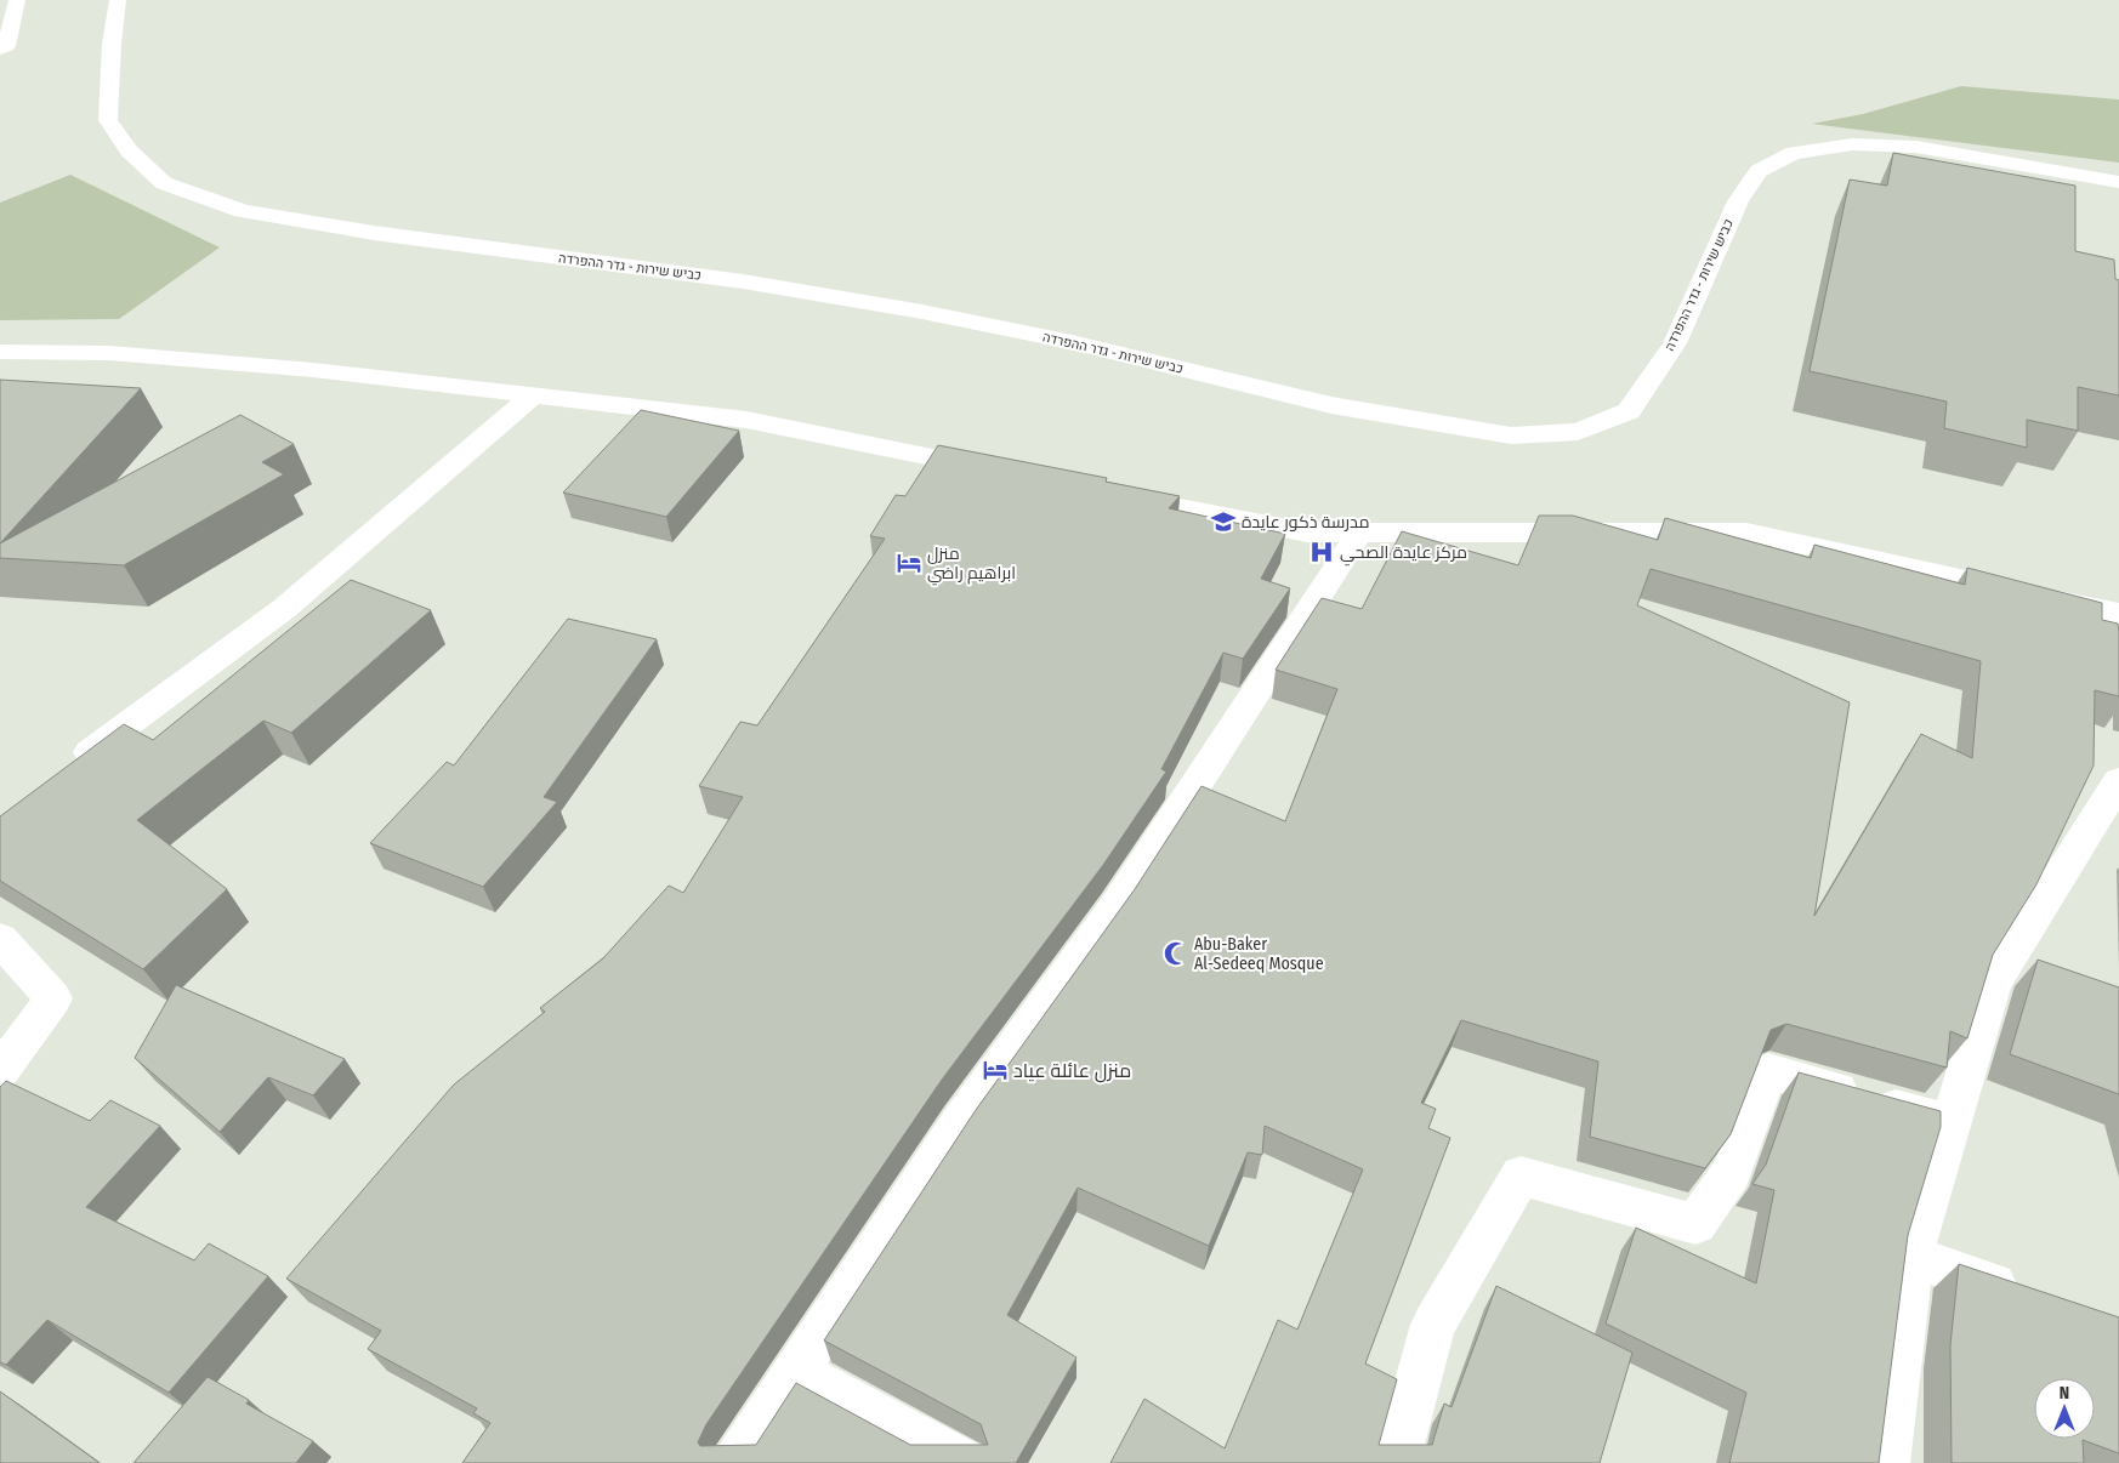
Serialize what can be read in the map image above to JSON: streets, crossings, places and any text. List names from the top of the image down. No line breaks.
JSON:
{"streets":{"street":["כביש שירות - גדר ההפרדה"]},"places":{"school or university":["مدرسة ذكور عايدة"],"hospital":["مركز عايدة الصحي"],"hotel":["منزل ابراهيم راضي","منزل عائلة عياد"],"mosque":["Abu-Baker Al-Sedeeq Mosque"]},"north":"top"}
